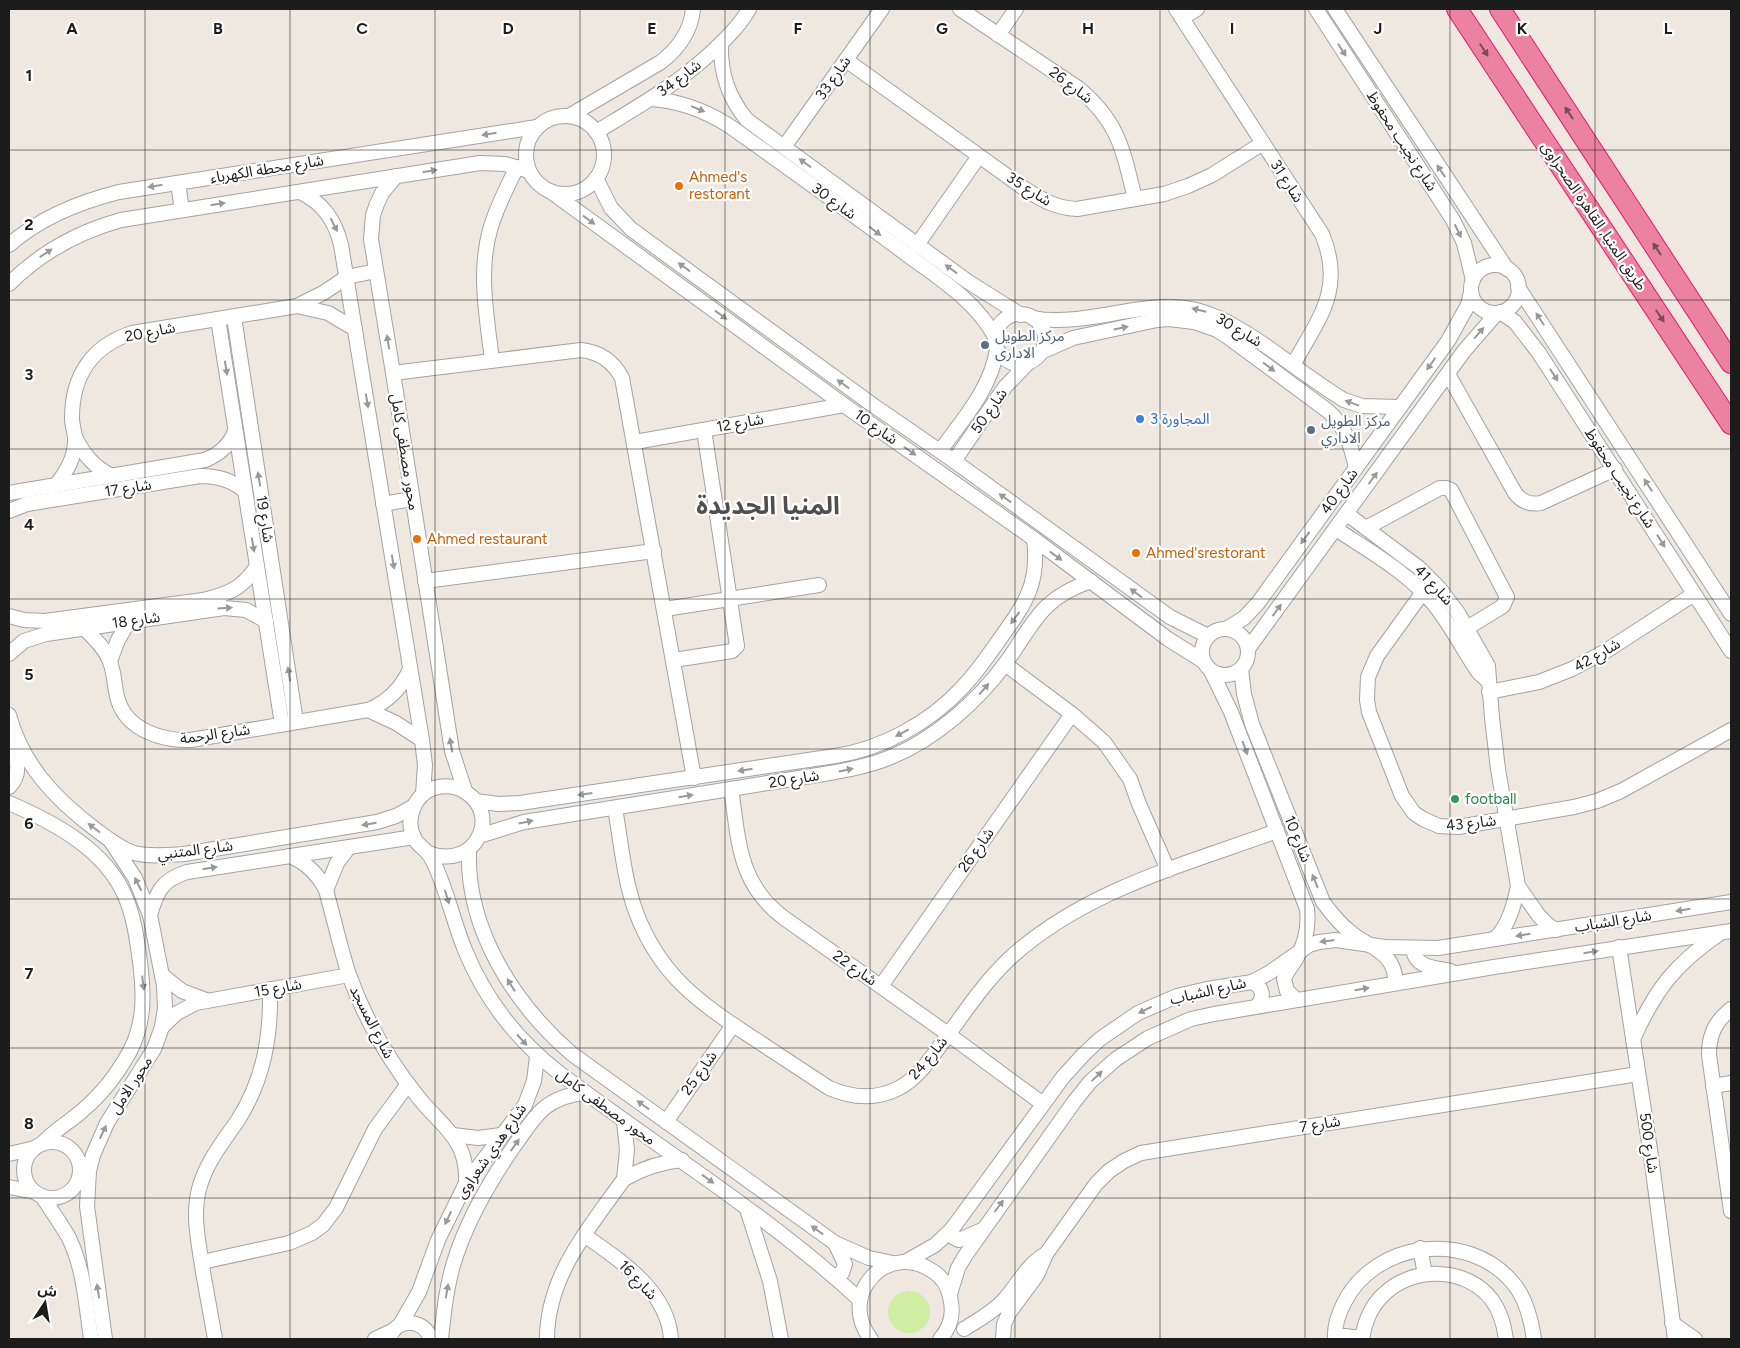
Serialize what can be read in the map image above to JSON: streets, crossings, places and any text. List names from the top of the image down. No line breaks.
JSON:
{"streets":{"highway":["طريق المنيا, القاهرة الصحراوى"],"street":["شارع 34","شارع 33","شارع 26","شارع نجيب محفوظ","شارع محطة الكهرباء","شارع 31","شارع 35","شارع 30","شارع 20","شارع 50","شارع 12","شارع 10","محور مصطفى كامل","شارع 17","شارع 40","شارع 19","شارع 41","شارع 18","شارع 42","شارع الرحمة","شارع 43","شارع المتنبي","شارع الشباب","شارع 22","شارع 15","شارع المسجد","شارع 24","شارع 25","محور الامل","شارع 7","شارع 500","شارع هدي شعراوى","شارع 16"]},"crossings":[["شارع 34","شارع محطة الكهرباء"],["شارع 34","شارع 30"],["شارع 34","شارع 10"],["شارع 33","شارع 35"],["شارع 33","شارع 30"],["شارع 26","شارع 35"],["شارع 26","شارع 22"],["شارع نجيب محفوظ","شارع 40"],["شارع نجيب محفوظ","شارع 42"],["شارع محطة الكهرباء","شارع 10"],["شارع محطة الكهرباء","محور مصطفى كامل"],["شارع 31","شارع 35"],["شارع 31","شارع 30"],["شارع 30","شارع 50"],["شارع 30","شارع 40"],["شارع 20","شارع 10"],["شارع 20","محور مصطفى كامل"],["شارع 20","شارع 17"],["شارع 20","شارع 19"],["شارع 20","شارع المتنبي"],["شارع 20","شارع 22"],["شارع 20","شارع 24"],["شارع 50","شارع 10"],["شارع 12","شارع 10"],["شارع 10","شارع 40"],["شارع 10","شارع الشباب"],["شارع 10","شارع 24"],["محور مصطفى كامل","شارع الرحمة"],["محور مصطفى كامل","شارع المتنبي"],["محور مصطفى كامل","شارع الشباب"],["محور مصطفى كامل","شارع 25"],["محور مصطفى كامل","شارع هدي شعراوى"],["شارع 17","شارع 19"],["شارع 40","شارع 41"],["شارع 19","شارع 18"],["شارع 19","شارع الرحمة"],["شارع 41","شارع 42"],["شارع 41","شارع 43"],["شارع 41","شارع الشباب"],["شارع 18","شارع الرحمة"],["شارع المتنبي","شارع 15"],["شارع المتنبي","شارع المسجد"],["شارع المتنبي","محور الامل"],["شارع الشباب","شارع 22"],["شارع الشباب","شارع 500"],["شارع 22","شارع 24"],["شارع 15","شارع المسجد"],["شارع 15","محور الامل"],["شارع المسجد","محور الامل"],["شارع المسجد","شارع هدي شعراوى"],["شارع 24","شارع 25"],["شارع 7","شارع 500"]],"districts":["المنيا الجديدة"],"places":["Ahmed's restorant","مركز الطويل الادارى","المجاورة 3","مركز الطويل الاداري","Ahmed restaurant","Ahmed'srestorant","football"],"north":"top","grid":{"columns":["A","B","C","D","E","F","G","H","I","J","K","L"],"rows":["1","2","3","4","5","6","7","8"]}}
